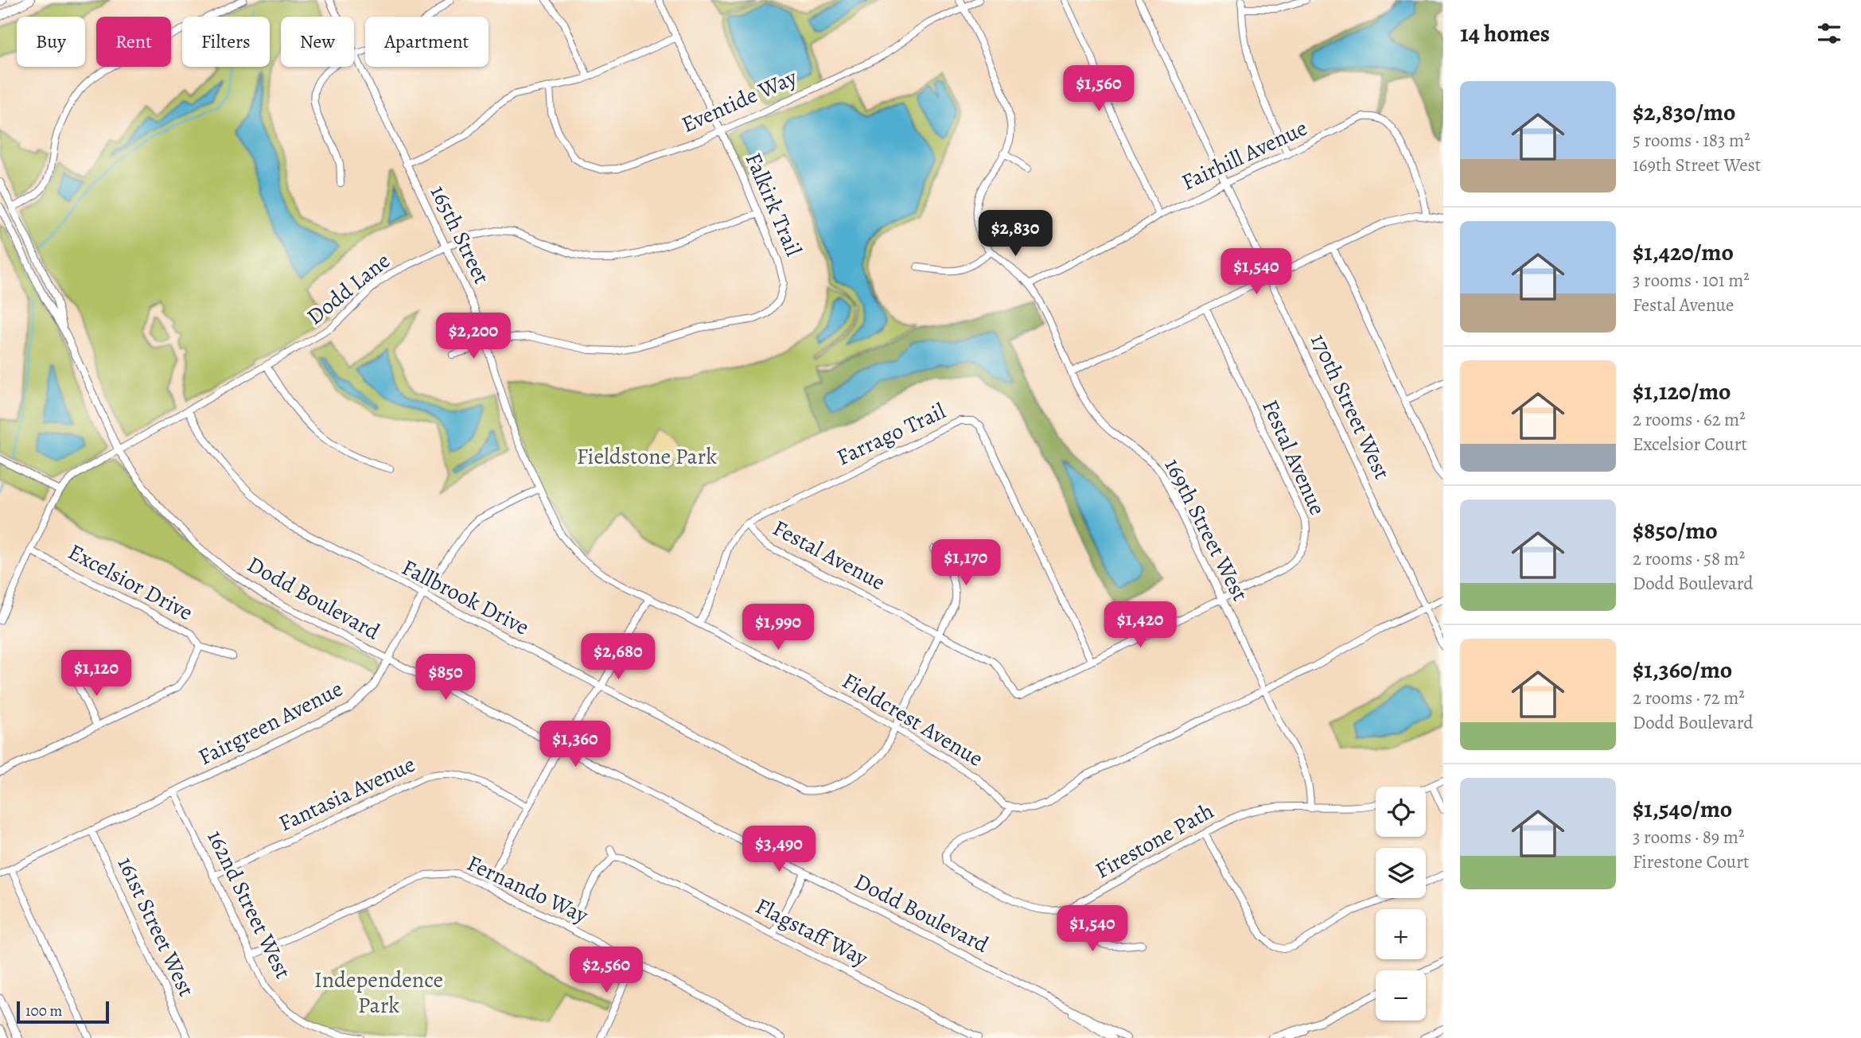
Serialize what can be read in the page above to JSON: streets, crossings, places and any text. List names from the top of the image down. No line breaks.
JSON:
{"streets":{"street":["Eventide Way","Fairhill Avenue","Falkirk Trail","165th Street","Dodd Lane","170th Street West","Farrago Trail","Festal Avenue","169th Street West","Excelsior Drive","Fallbrook Drive","Dodd Boulevard","Fieldcrest Avenue","Fairgreen Avenue","Fantasia Avenue","Firestone Path","Fernando Way","162nd Street West","161st Street West","Flagstaff Way"]},"crossings":[["Eventide Way","Falkirk Trail"],["Eventide Way","169th Street West"],["Fairhill Avenue","170th Street West"],["Fairhill Avenue","169th Street West"],["Falkirk Trail","165th Street"],["Falkirk Trail","Dodd Lane"],["165th Street","Dodd Lane"],["165th Street","Fieldcrest Avenue"],["165th Street","Fairgreen Avenue"],["Dodd Lane","Excelsior Drive"],["Dodd Lane","Fallbrook Drive"],["Dodd Lane","Dodd Boulevard"],["Farrago Trail","Festal Avenue"],["Farrago Trail","Fieldcrest Avenue"],["Festal Avenue","169th Street West"],["Festal Avenue","Fallbrook Drive"],["169th Street West","Firestone Path"],["Fallbrook Drive","Fieldcrest Avenue"],["Fallbrook Drive","Fairgreen Avenue"],["Dodd Boulevard","Fairgreen Avenue"],["Fieldcrest Avenue","Firestone Path"],["Fairgreen Avenue","162nd Street West"],["Fairgreen Avenue","161st Street West"],["Fantasia Avenue","162nd Street West"],["Fernando Way","162nd Street West"]],"parks":["Fieldstone Park","Independence Park"],"scale_bar":"100 m","page":{"heading":"14 homes","chip":["Buy","Rent","Filters","New","Apartment"],"price":["$1,560","$2,830","$1,540","$2,200","$1,170","$1,420","$1,990","$2,680","$1,120","$850","$1,360","$3,490","$1,540","$2,560"],"list":[{"name":"$2,830/mo","note":"5 rooms · 183 m² · 169th Street West"},{"name":"$1,420/mo","note":"3 rooms · 101 m² · Festal Avenue"},{"name":"$1,120/mo","note":"2 rooms · 62 m² · Excelsior Court"},{"name":"$850/mo","note":"2 rooms · 58 m² · Dodd Boulevard"},{"name":"$1,360/mo","note":"2 rooms · 72 m² · Dodd Boulevard"},{"name":"$1,540/mo","note":"3 rooms · 89 m² · Firestone Court"}],"map_buttons":["+","−"],"scale":"100 m"}}
